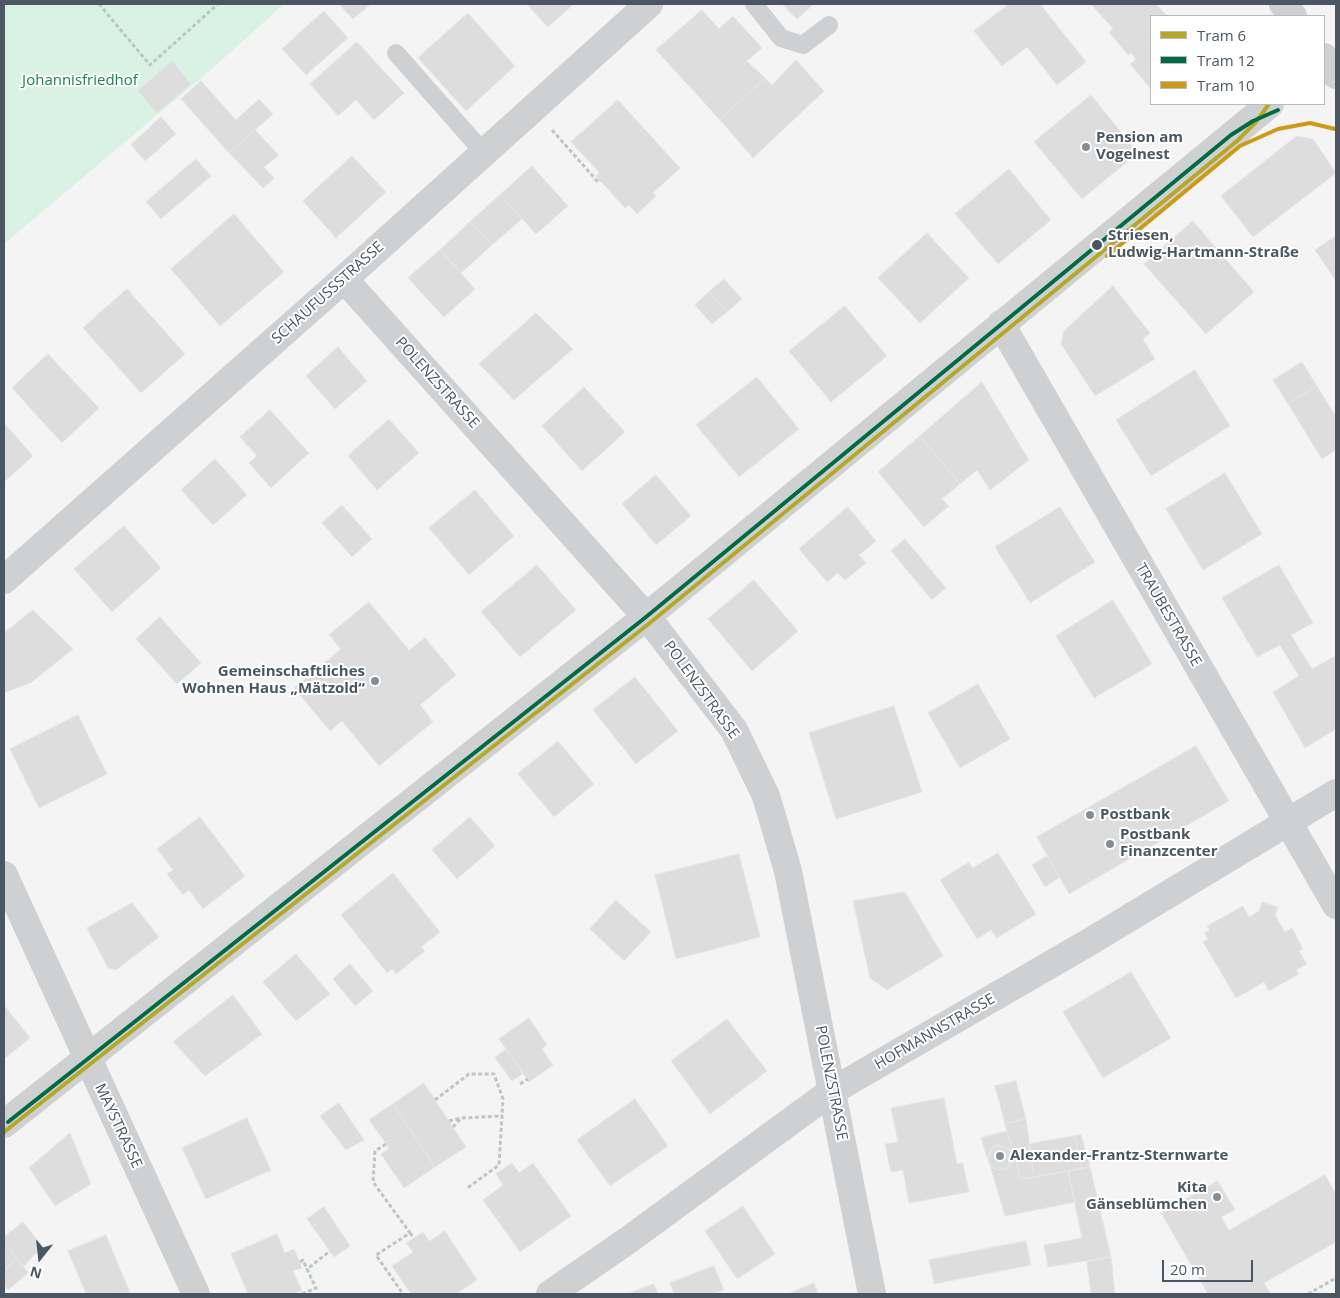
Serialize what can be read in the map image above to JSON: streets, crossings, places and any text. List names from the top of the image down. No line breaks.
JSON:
{"streets":{"street":["SCHAUFUSSSTRASSE","POLENZSTRASSE","TRAUBESTRASSE","HOFMANNSTRASSE","MAYSTRASSE"]},"crossings":[["SCHAUFUSSSTRASSE","POLENZSTRASSE"],["POLENZSTRASSE","HOFMANNSTRASSE"],["TRAUBESTRASSE","HOFMANNSTRASSE"]],"parks":["Johannisfriedhof"],"places":["Pension am Vogelnest","Striesen, Ludwig-Hartmann-Straße","Gemeinschaftliches Wohnen Haus „Mätzold“","Postbank","Postbank Finanzcenter","Alexander-Frantz-Sternwarte","Kita Gänseblümchen"],"lines":["tram line 6","tram line 12","tram line 10"],"legend":["Tram 6","Tram 12","Tram 10"],"scale_bar":"20 m","north":"bottom"}
